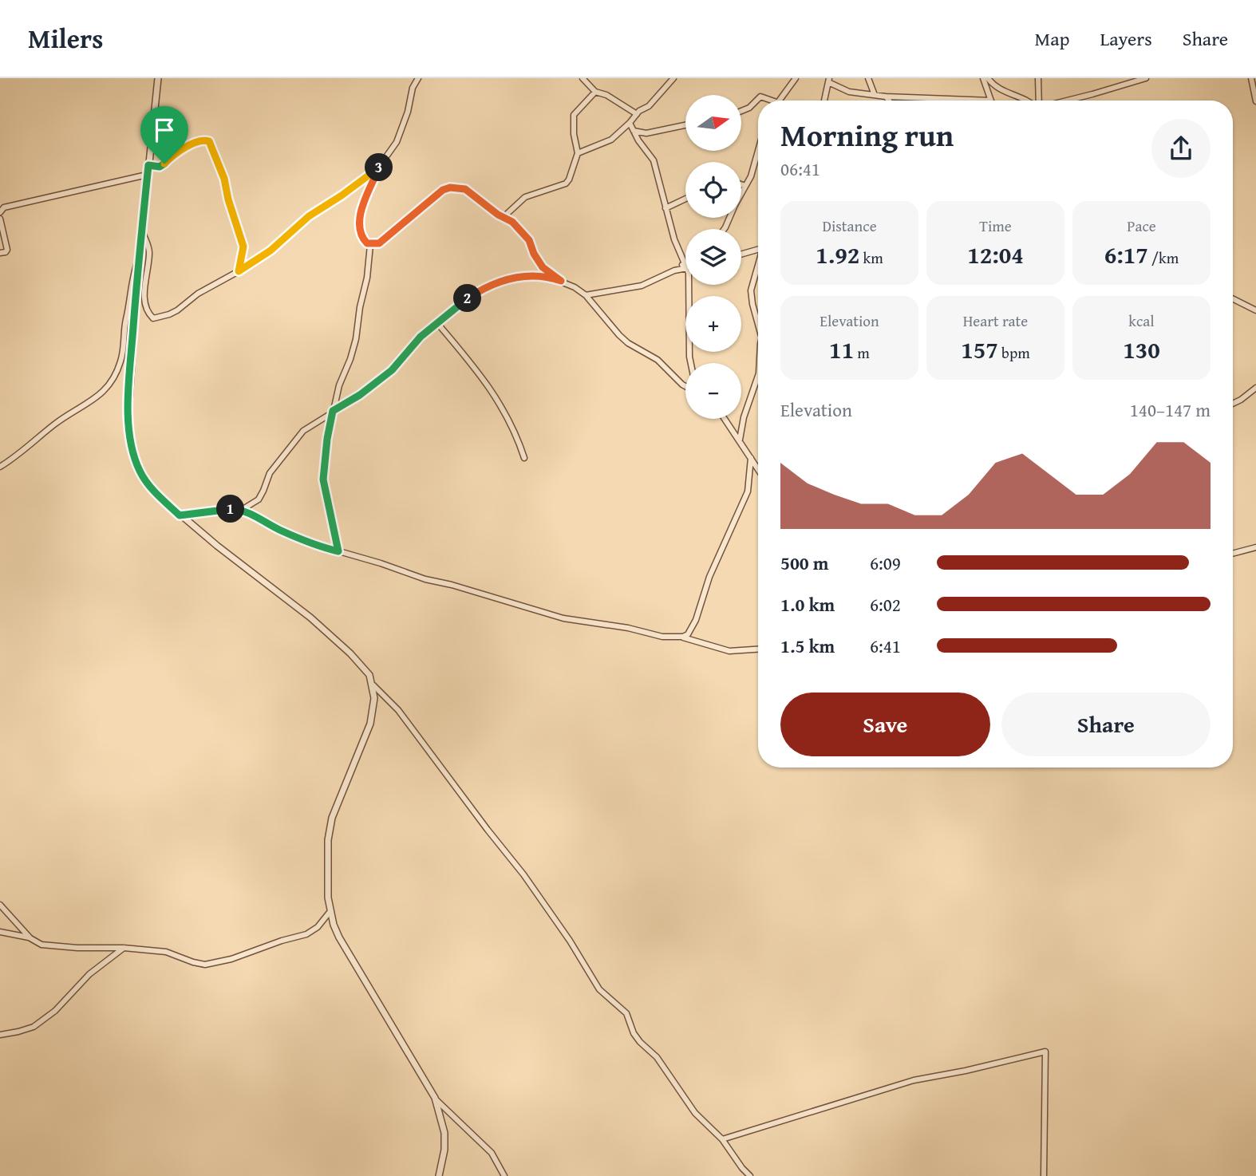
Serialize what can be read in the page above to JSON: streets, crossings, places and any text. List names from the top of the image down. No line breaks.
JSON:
{"north":"right","page":{"header":"Milers","nav":["Map","Layers","Share"],"map_buttons":["+","−"],"heading":["Morning run","06:41"],"pins":["3","2","1"],"stats":[["Distance","1.92 km"],["Time","12:04"],["Pace","6:17 /km"],["Elevation","11 m"],["Heart rate","157 bpm"],["kcal","130"]],"chart":["Elevation","140–147 m"],"list":[{"name":"500 m","note":"6:09"},{"name":"1.0 km","note":"6:02"},{"name":"1.5 km","note":"6:41"}],"buttons":["Save","Share"]}}
